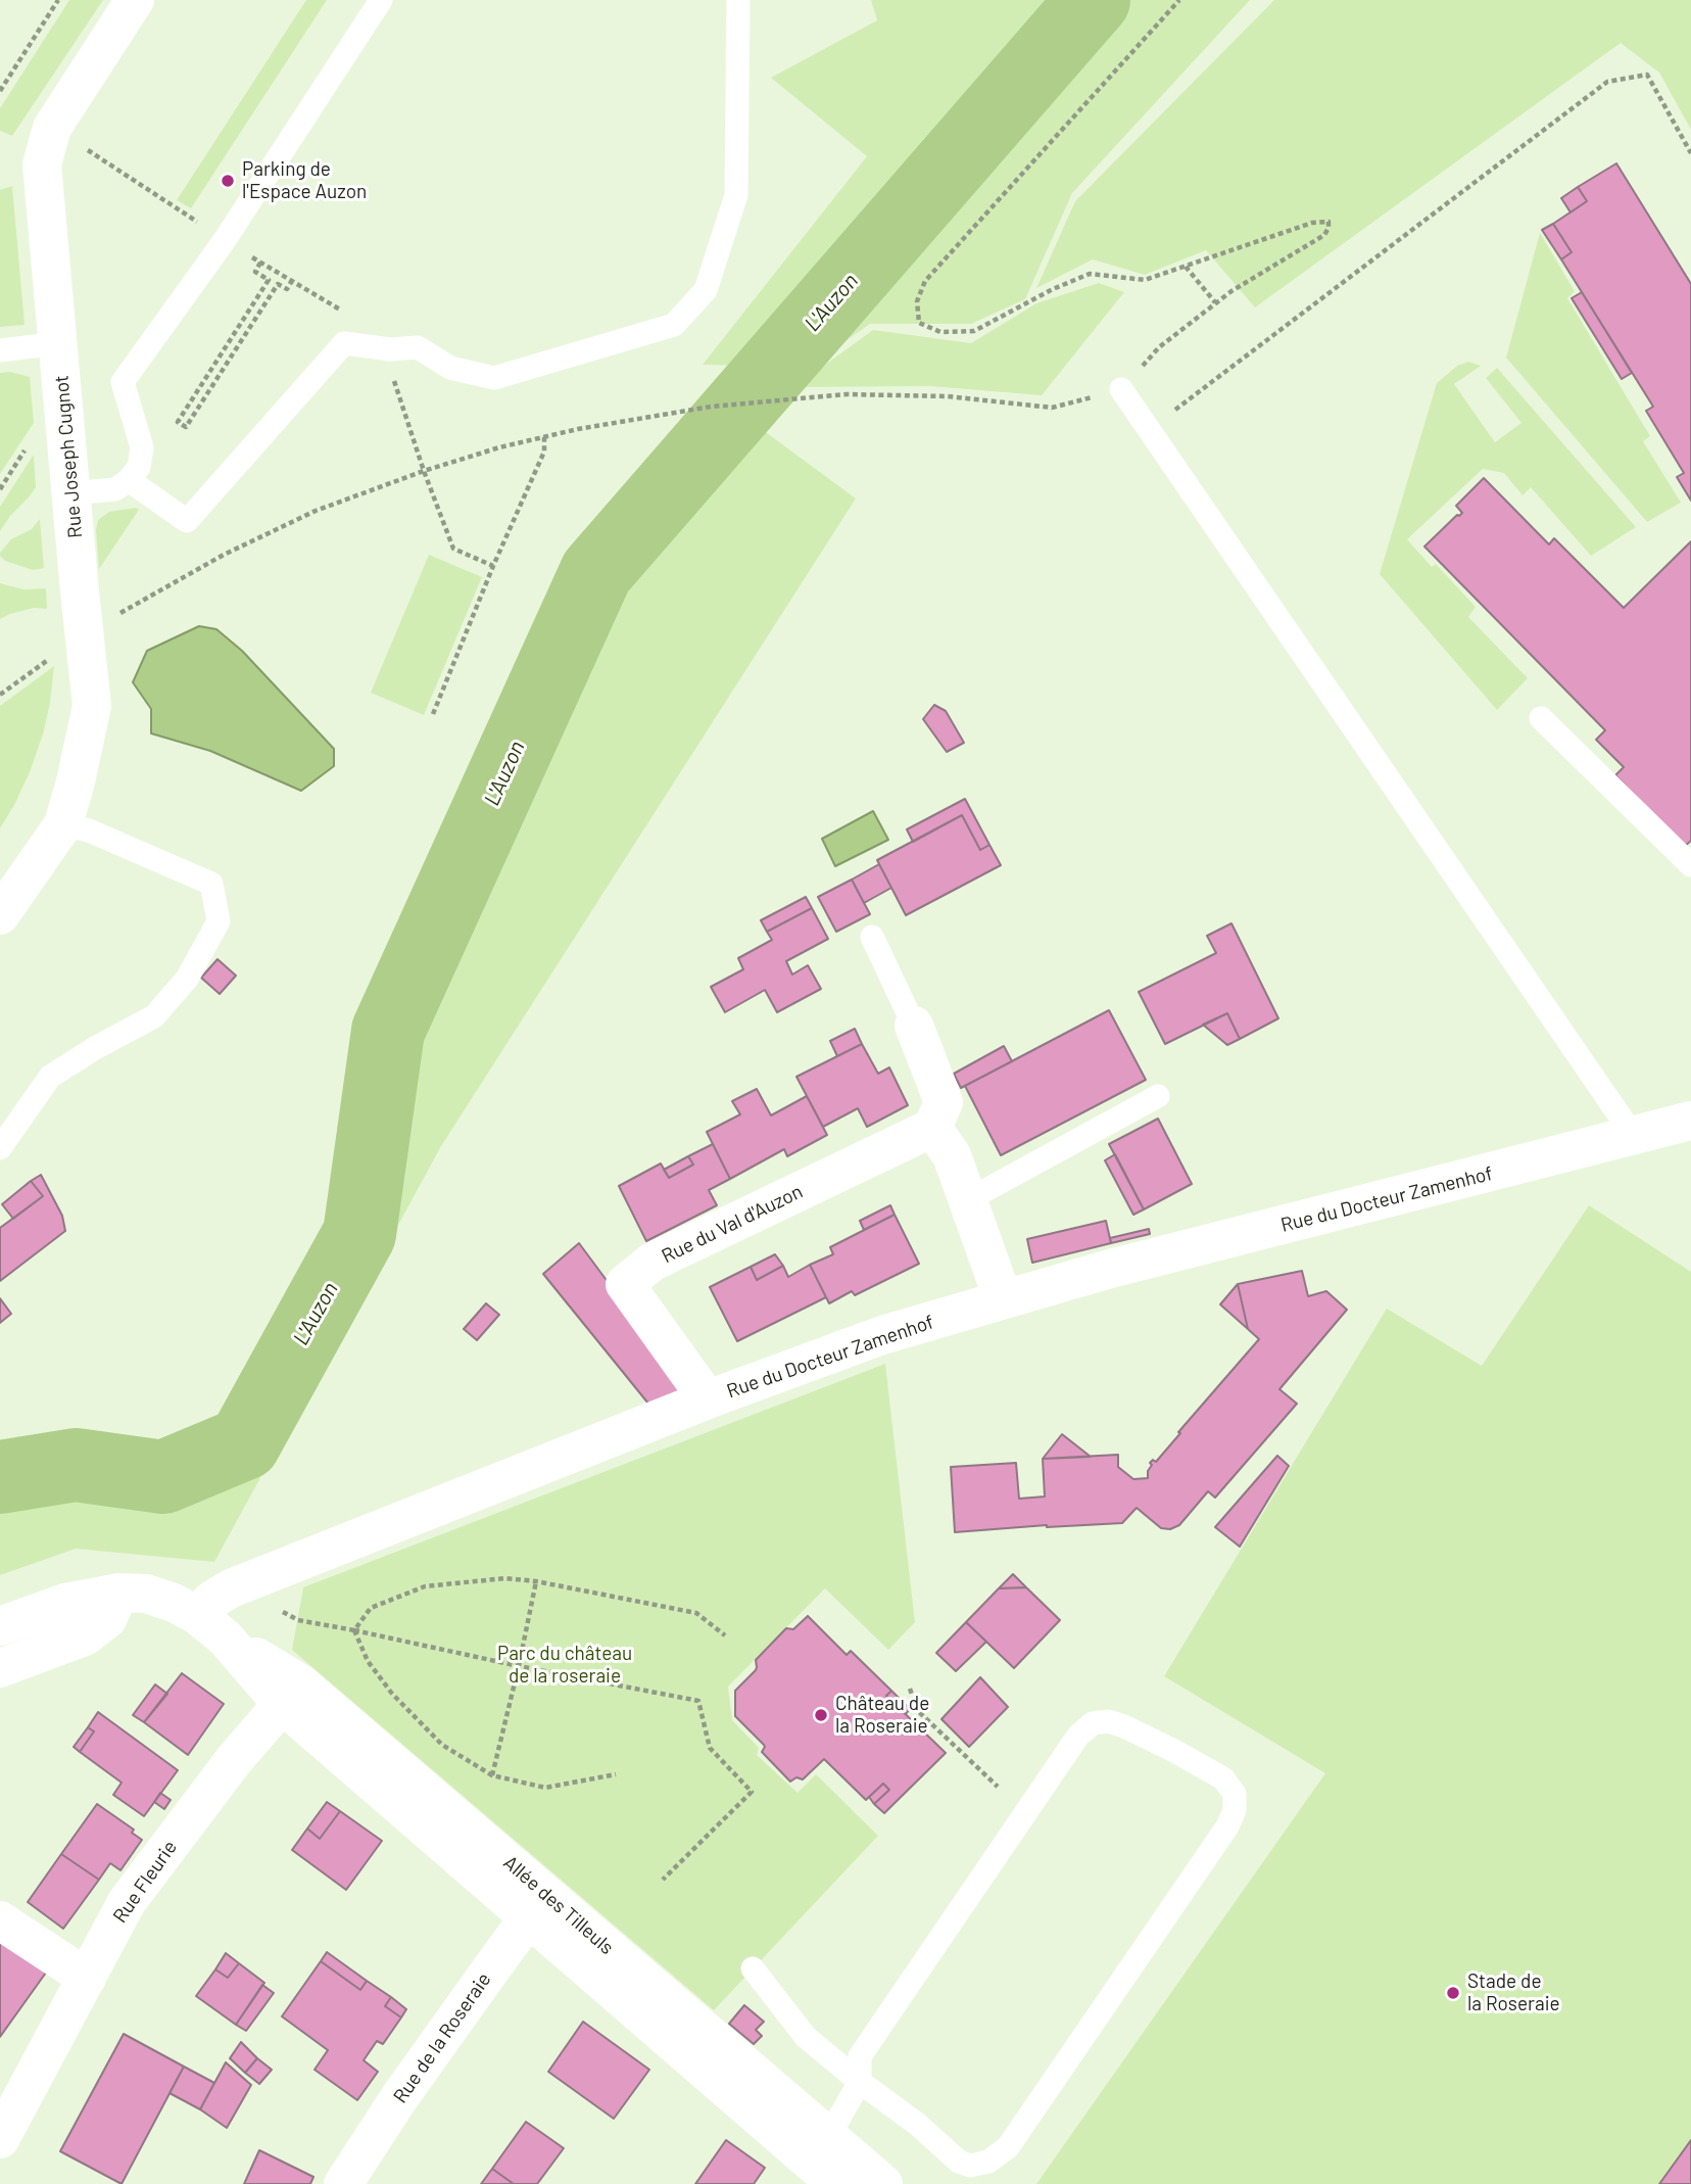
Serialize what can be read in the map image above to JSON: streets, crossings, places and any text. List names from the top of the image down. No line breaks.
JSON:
{"streets":{"street":["Rue Joseph Cugnot","Rue du Docteur Zamenhof","Rue du Val d'Auzon","Rue Fleurie","Allée des Tilleuls","Rue de la Roseraie"]},"crossings":[["Rue du Docteur Zamenhof","Rue du Val d'Auzon"],["Rue du Docteur Zamenhof","Allée des Tilleuls"],["Rue Fleurie","Allée des Tilleuls"],["Allée des Tilleuls","Rue de la Roseraie"]],"water":["L'Auzon"],"parks":["Parc du château de la roseraie"],"places":["Parking de l'Espace Auzon","Château de la Roseraie","Stade de la Roseraie"]}
